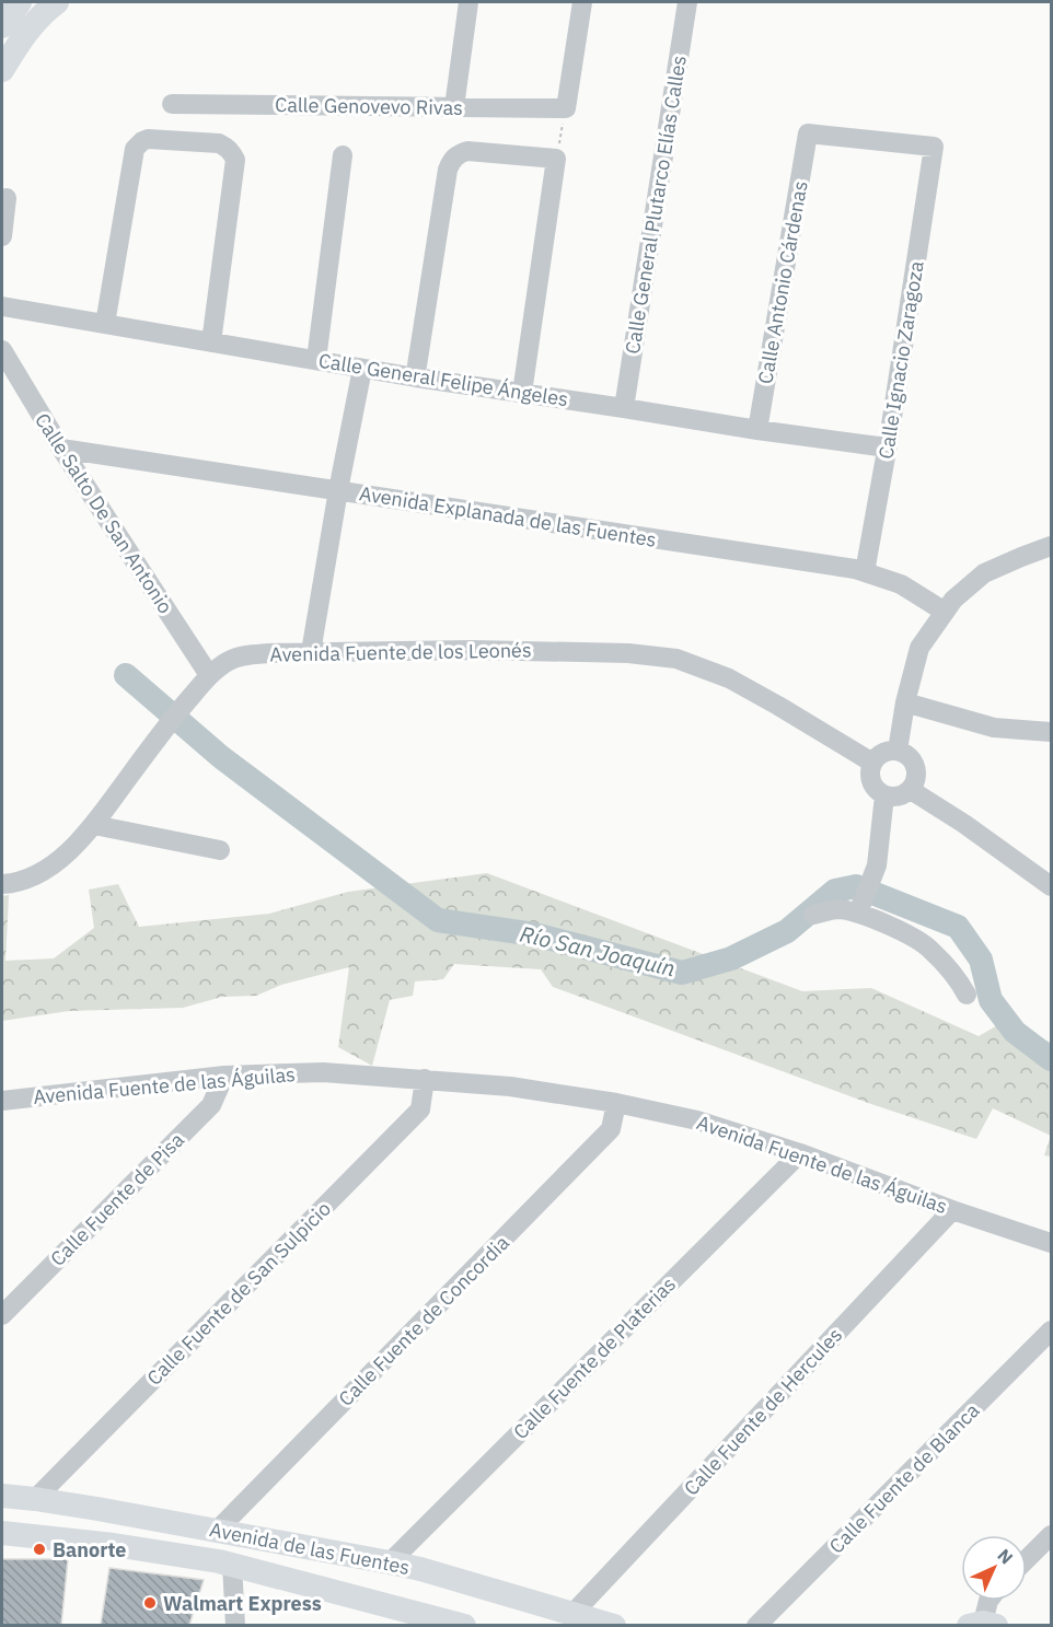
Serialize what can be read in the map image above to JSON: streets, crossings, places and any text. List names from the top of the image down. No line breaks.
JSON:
{"streets":{"main road":["Avenida de las Fuentes"],"street":["Calle Genovevo Rivas","Calle General Plutarco Elías Calles","Calle Antonio Cárdenas","Calle Ignacio Zaragoza","Calle General Felipe Ángeles","Calle Salto De San Antonio","Avenida Explanada de las Fuentes","Avenida Fuente de los Leonés","Avenida Fuente de las Águilas","Calle Fuente de Pisa","Calle Fuente de San Sulpicio","Calle Fuente de Concordia","Calle Fuente de Platerias","Calle Fuente de Hercules","Calle Fuente de Blanca"]},"crossings":[["Calle General Plutarco Elías Calles","Calle General Felipe Ángeles"],["Calle Antonio Cárdenas","Calle Ignacio Zaragoza"],["Calle Antonio Cárdenas","Calle General Felipe Ángeles"],["Calle Ignacio Zaragoza","Calle General Felipe Ángeles"],["Calle Ignacio Zaragoza","Avenida Explanada de las Fuentes"],["Calle Salto De San Antonio","Avenida Explanada de las Fuentes"],["Calle Salto De San Antonio","Avenida Fuente de los Leonés"],["Avenida Fuente de las Águilas","Calle Fuente de Pisa"],["Avenida Fuente de las Águilas","Calle Fuente de San Sulpicio"],["Avenida Fuente de las Águilas","Calle Fuente de Concordia"],["Avenida Fuente de las Águilas","Calle Fuente de Platerias"],["Avenida Fuente de las Águilas","Calle Fuente de Hercules"],["Calle Fuente de San Sulpicio","Avenida de las Fuentes"],["Calle Fuente de Concordia","Avenida de las Fuentes"],["Calle Fuente de Platerias","Avenida de las Fuentes"],["Calle Fuente de Hercules","Avenida de las Fuentes"]],"water":["Río San Joaquín"],"places":["Banorte","Walmart Express"],"north":"top right"}
